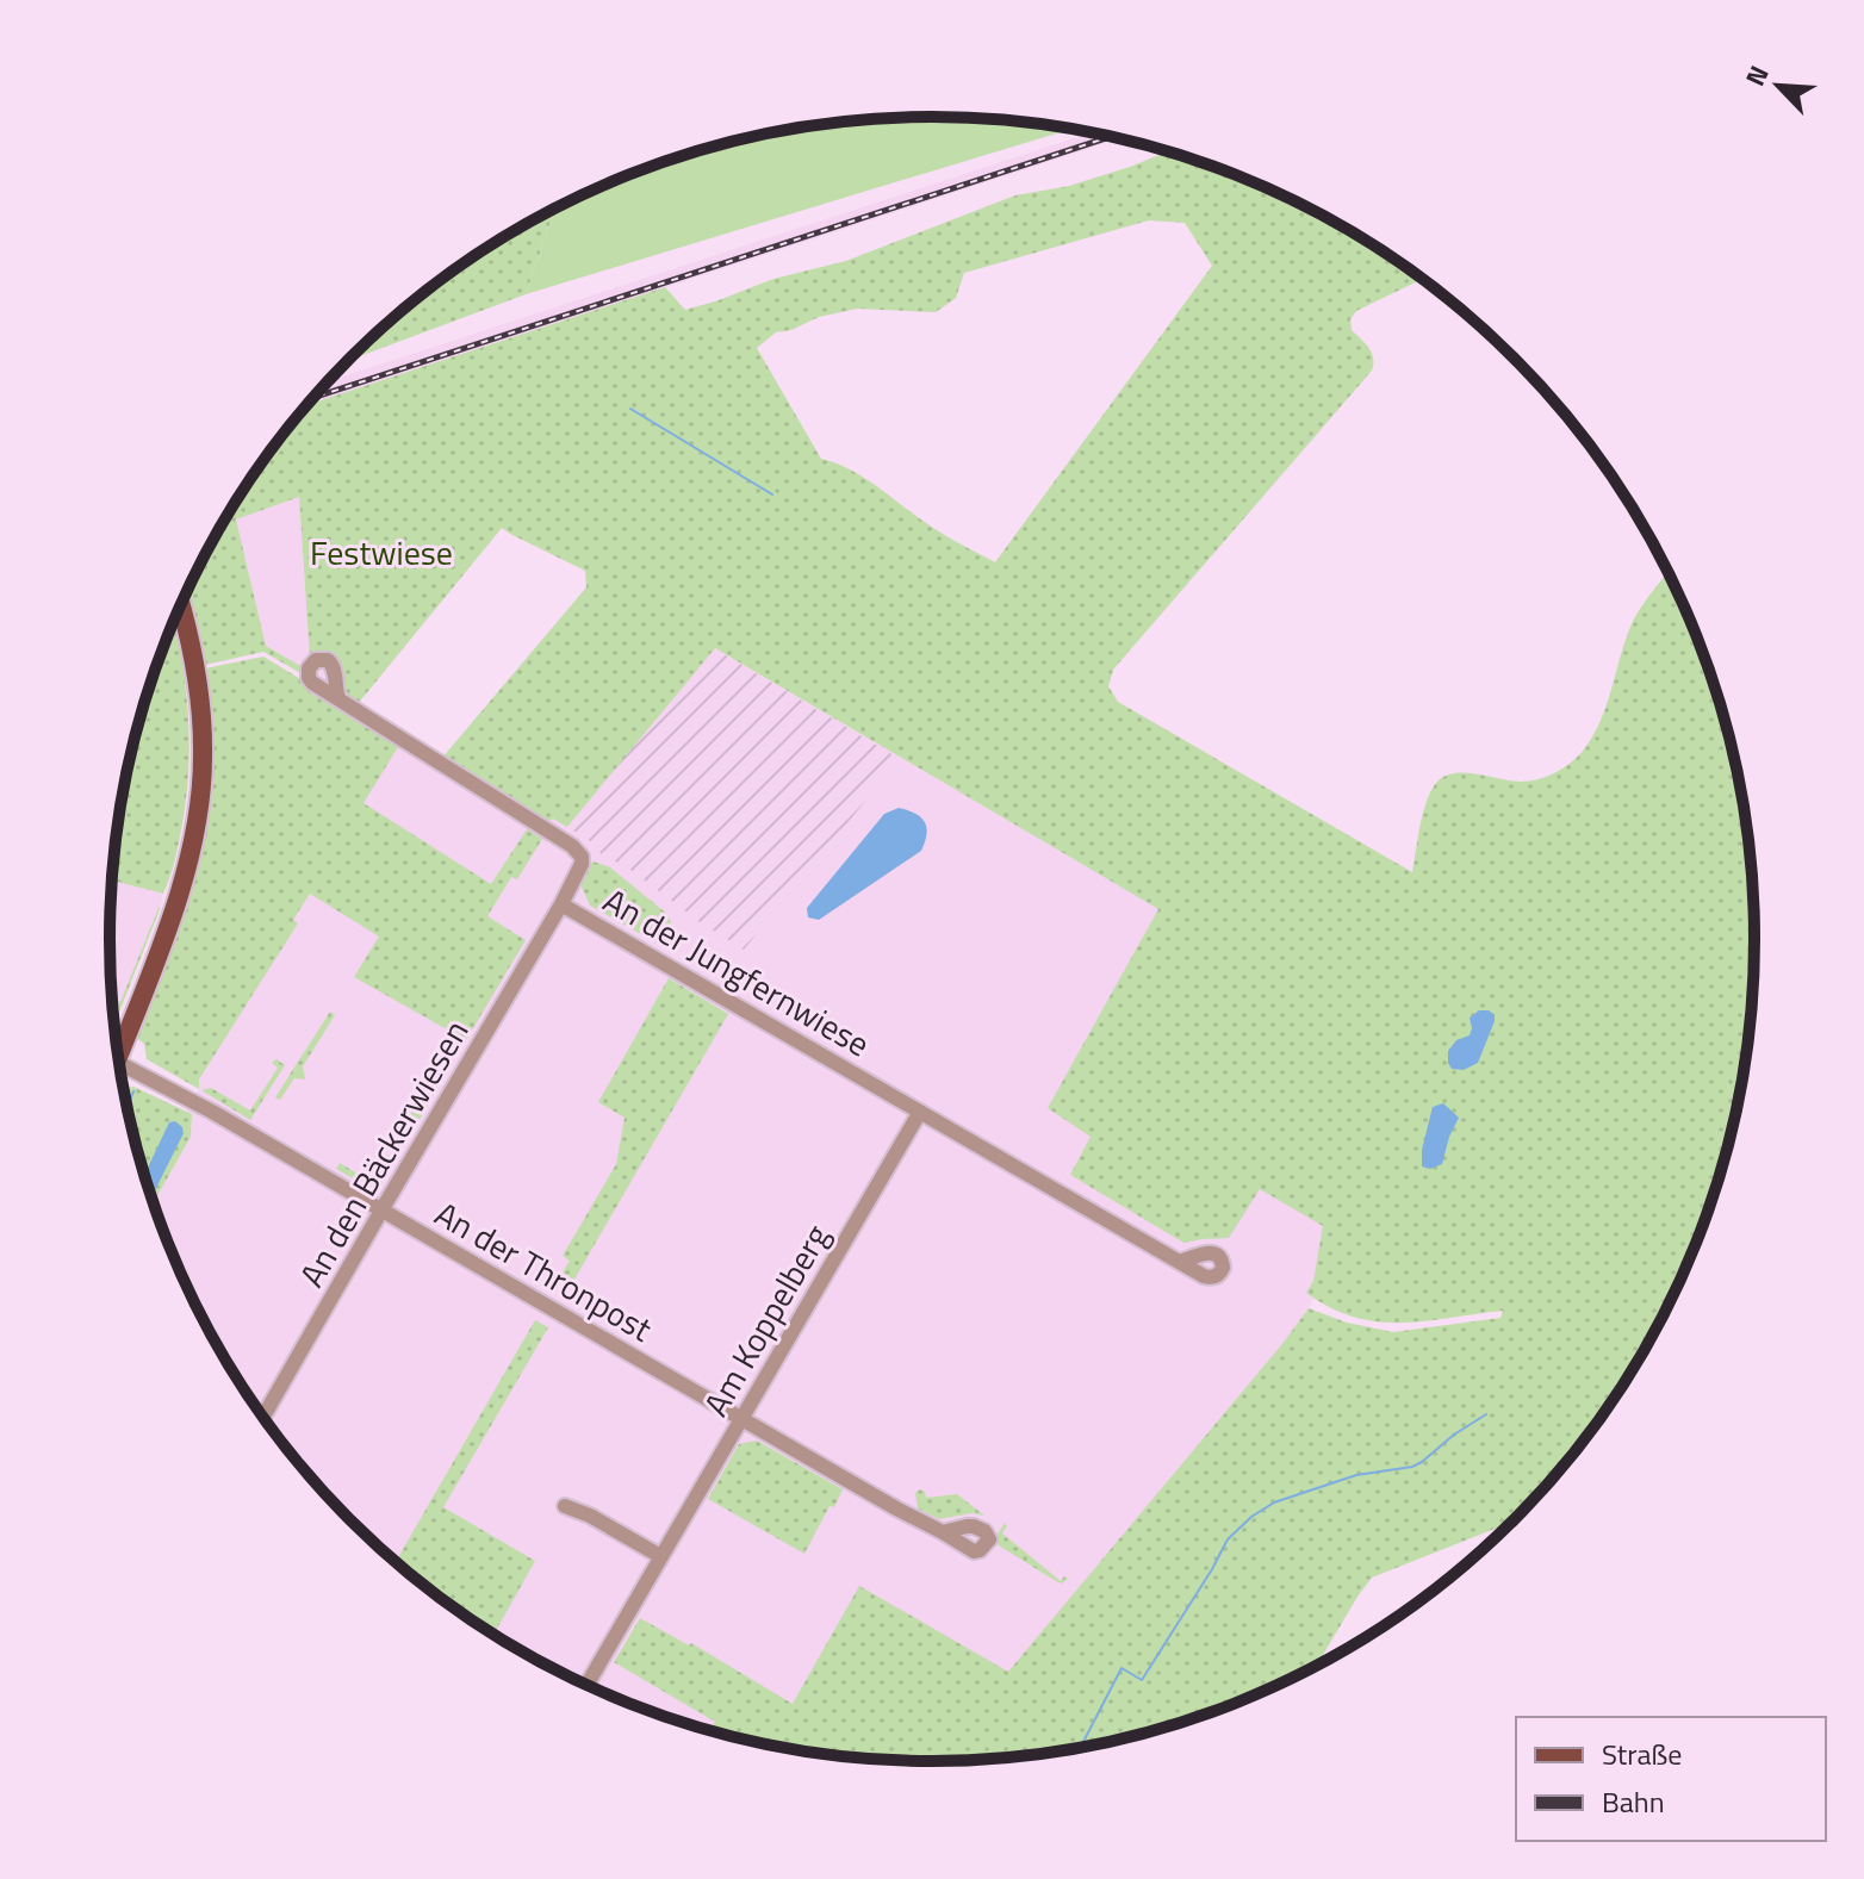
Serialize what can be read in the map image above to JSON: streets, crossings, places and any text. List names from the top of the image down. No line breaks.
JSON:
{"streets":{"street":["An der Jungfernwiese","An den Bäckerwiesen","An der Thronpost","Am Koppelberg"]},"crossings":[["An der Jungfernwiese","An den Bäckerwiesen"],["An der Jungfernwiese","Am Koppelberg"],["An den Bäckerwiesen","An der Thronpost"],["An der Thronpost","Am Koppelberg"]],"parks":["Festwiese"],"legend":["Straße","Bahn"],"north":"top left"}
